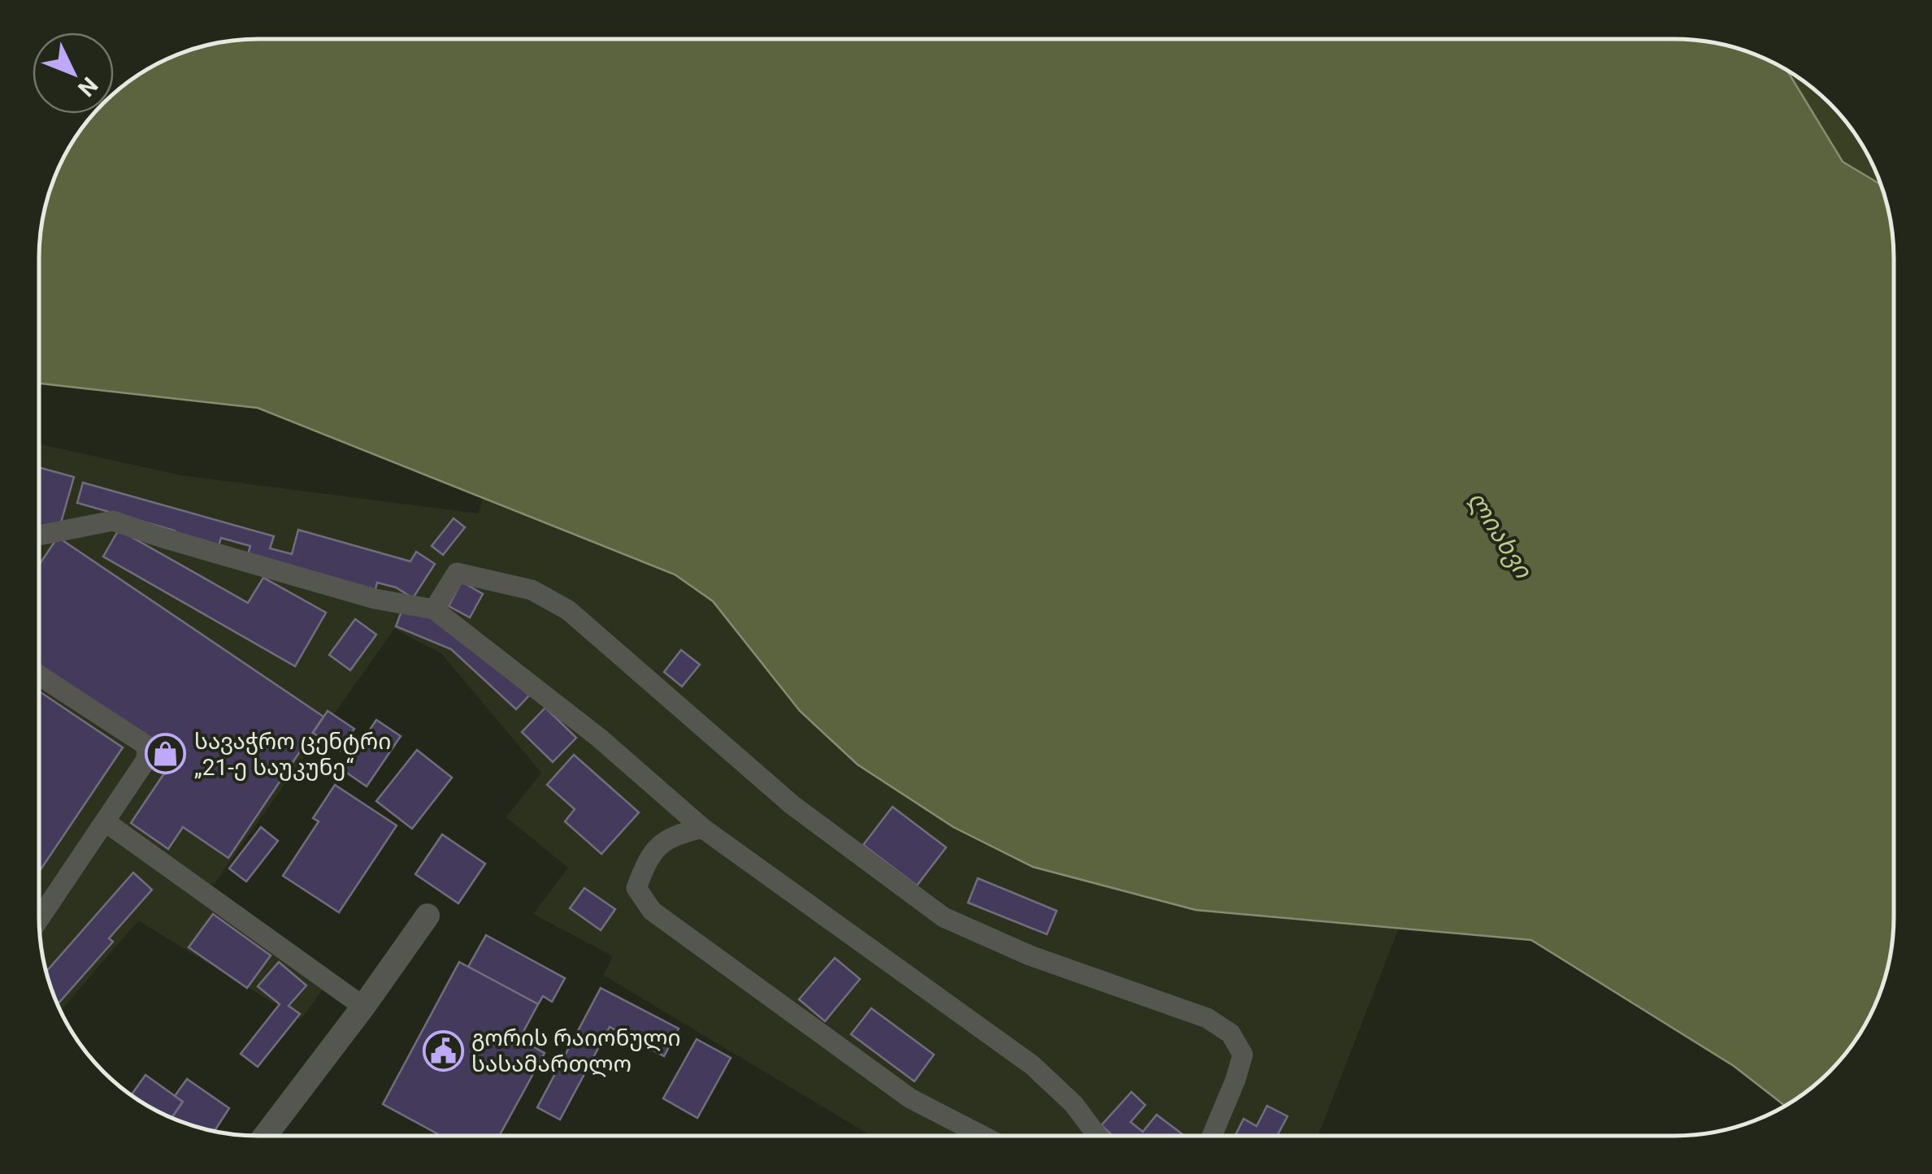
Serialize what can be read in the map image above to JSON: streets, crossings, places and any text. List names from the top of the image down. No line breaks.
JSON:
{"water":["ლიახვი"],"places":{"shop":["სავაჭრო ცენტრი „21-ე საუკუნე“"],"public building":["გორის რაიონული სასამართლო"]},"north":"bottom right"}
